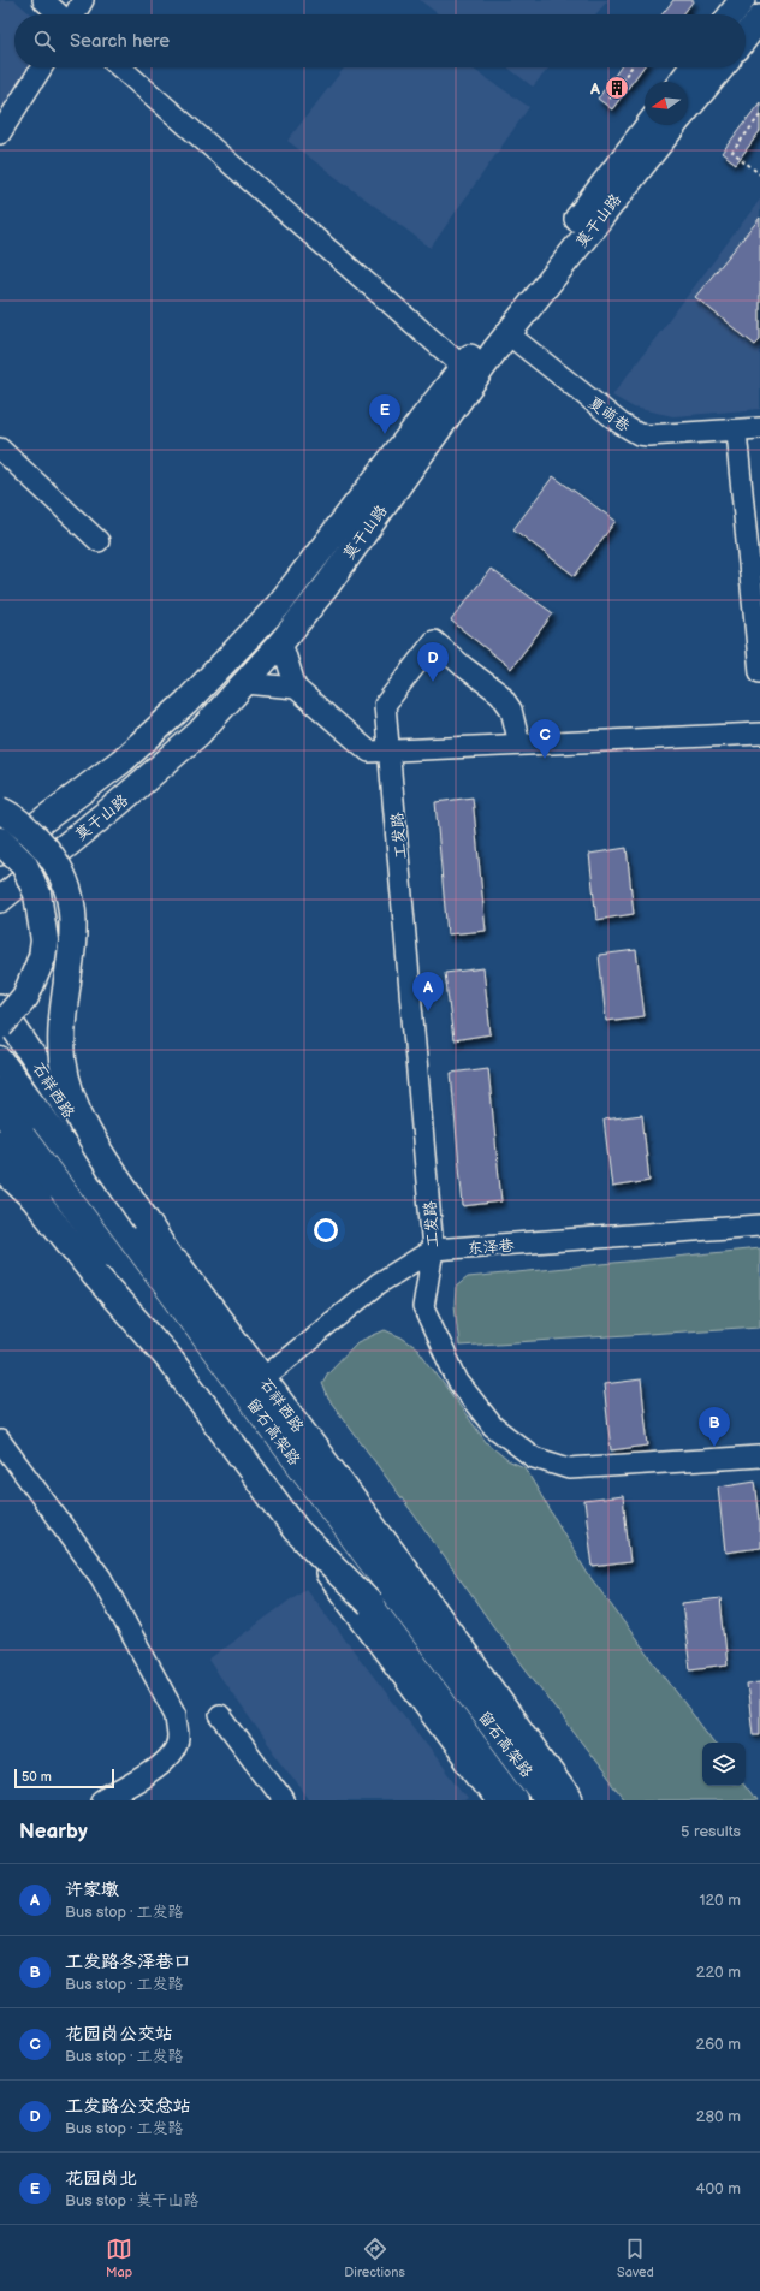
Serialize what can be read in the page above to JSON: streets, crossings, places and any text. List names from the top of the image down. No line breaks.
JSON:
{"streets":{"highway":["留石高架路"],"main road":["莫干山路","石祥西路"],"street":["夏萌巷","工发路","东泽巷"]},"crossings":[["莫干山路","夏萌巷"],["工发路","东泽巷"],["石祥西路","东泽巷"]],"places":{"building":["A"]},"scale_bar":"50 m","north":"left","page":{"search":"Search here","pins":["E","D","C","A","B"],"scale":"50 m","heading":["Nearby","5 results"],"list":[{"mark":"A","name":"许家墩","note":"Bus stop · 工发路","value":"120 m"},{"mark":"B","name":"工发路冬泽巷口","note":"Bus stop · 工发路","value":"220 m"},{"mark":"C","name":"花园岗公交站","note":"Bus stop · 工发路","value":"260 m"},{"mark":"D","name":"工发路公交总站","note":"Bus stop · 工发路","value":"280 m"},{"mark":"E","name":"花园岗北","note":"Bus stop · 莫干山路","value":"400 m"}],"nav":["Map","Directions","Saved"]}}
